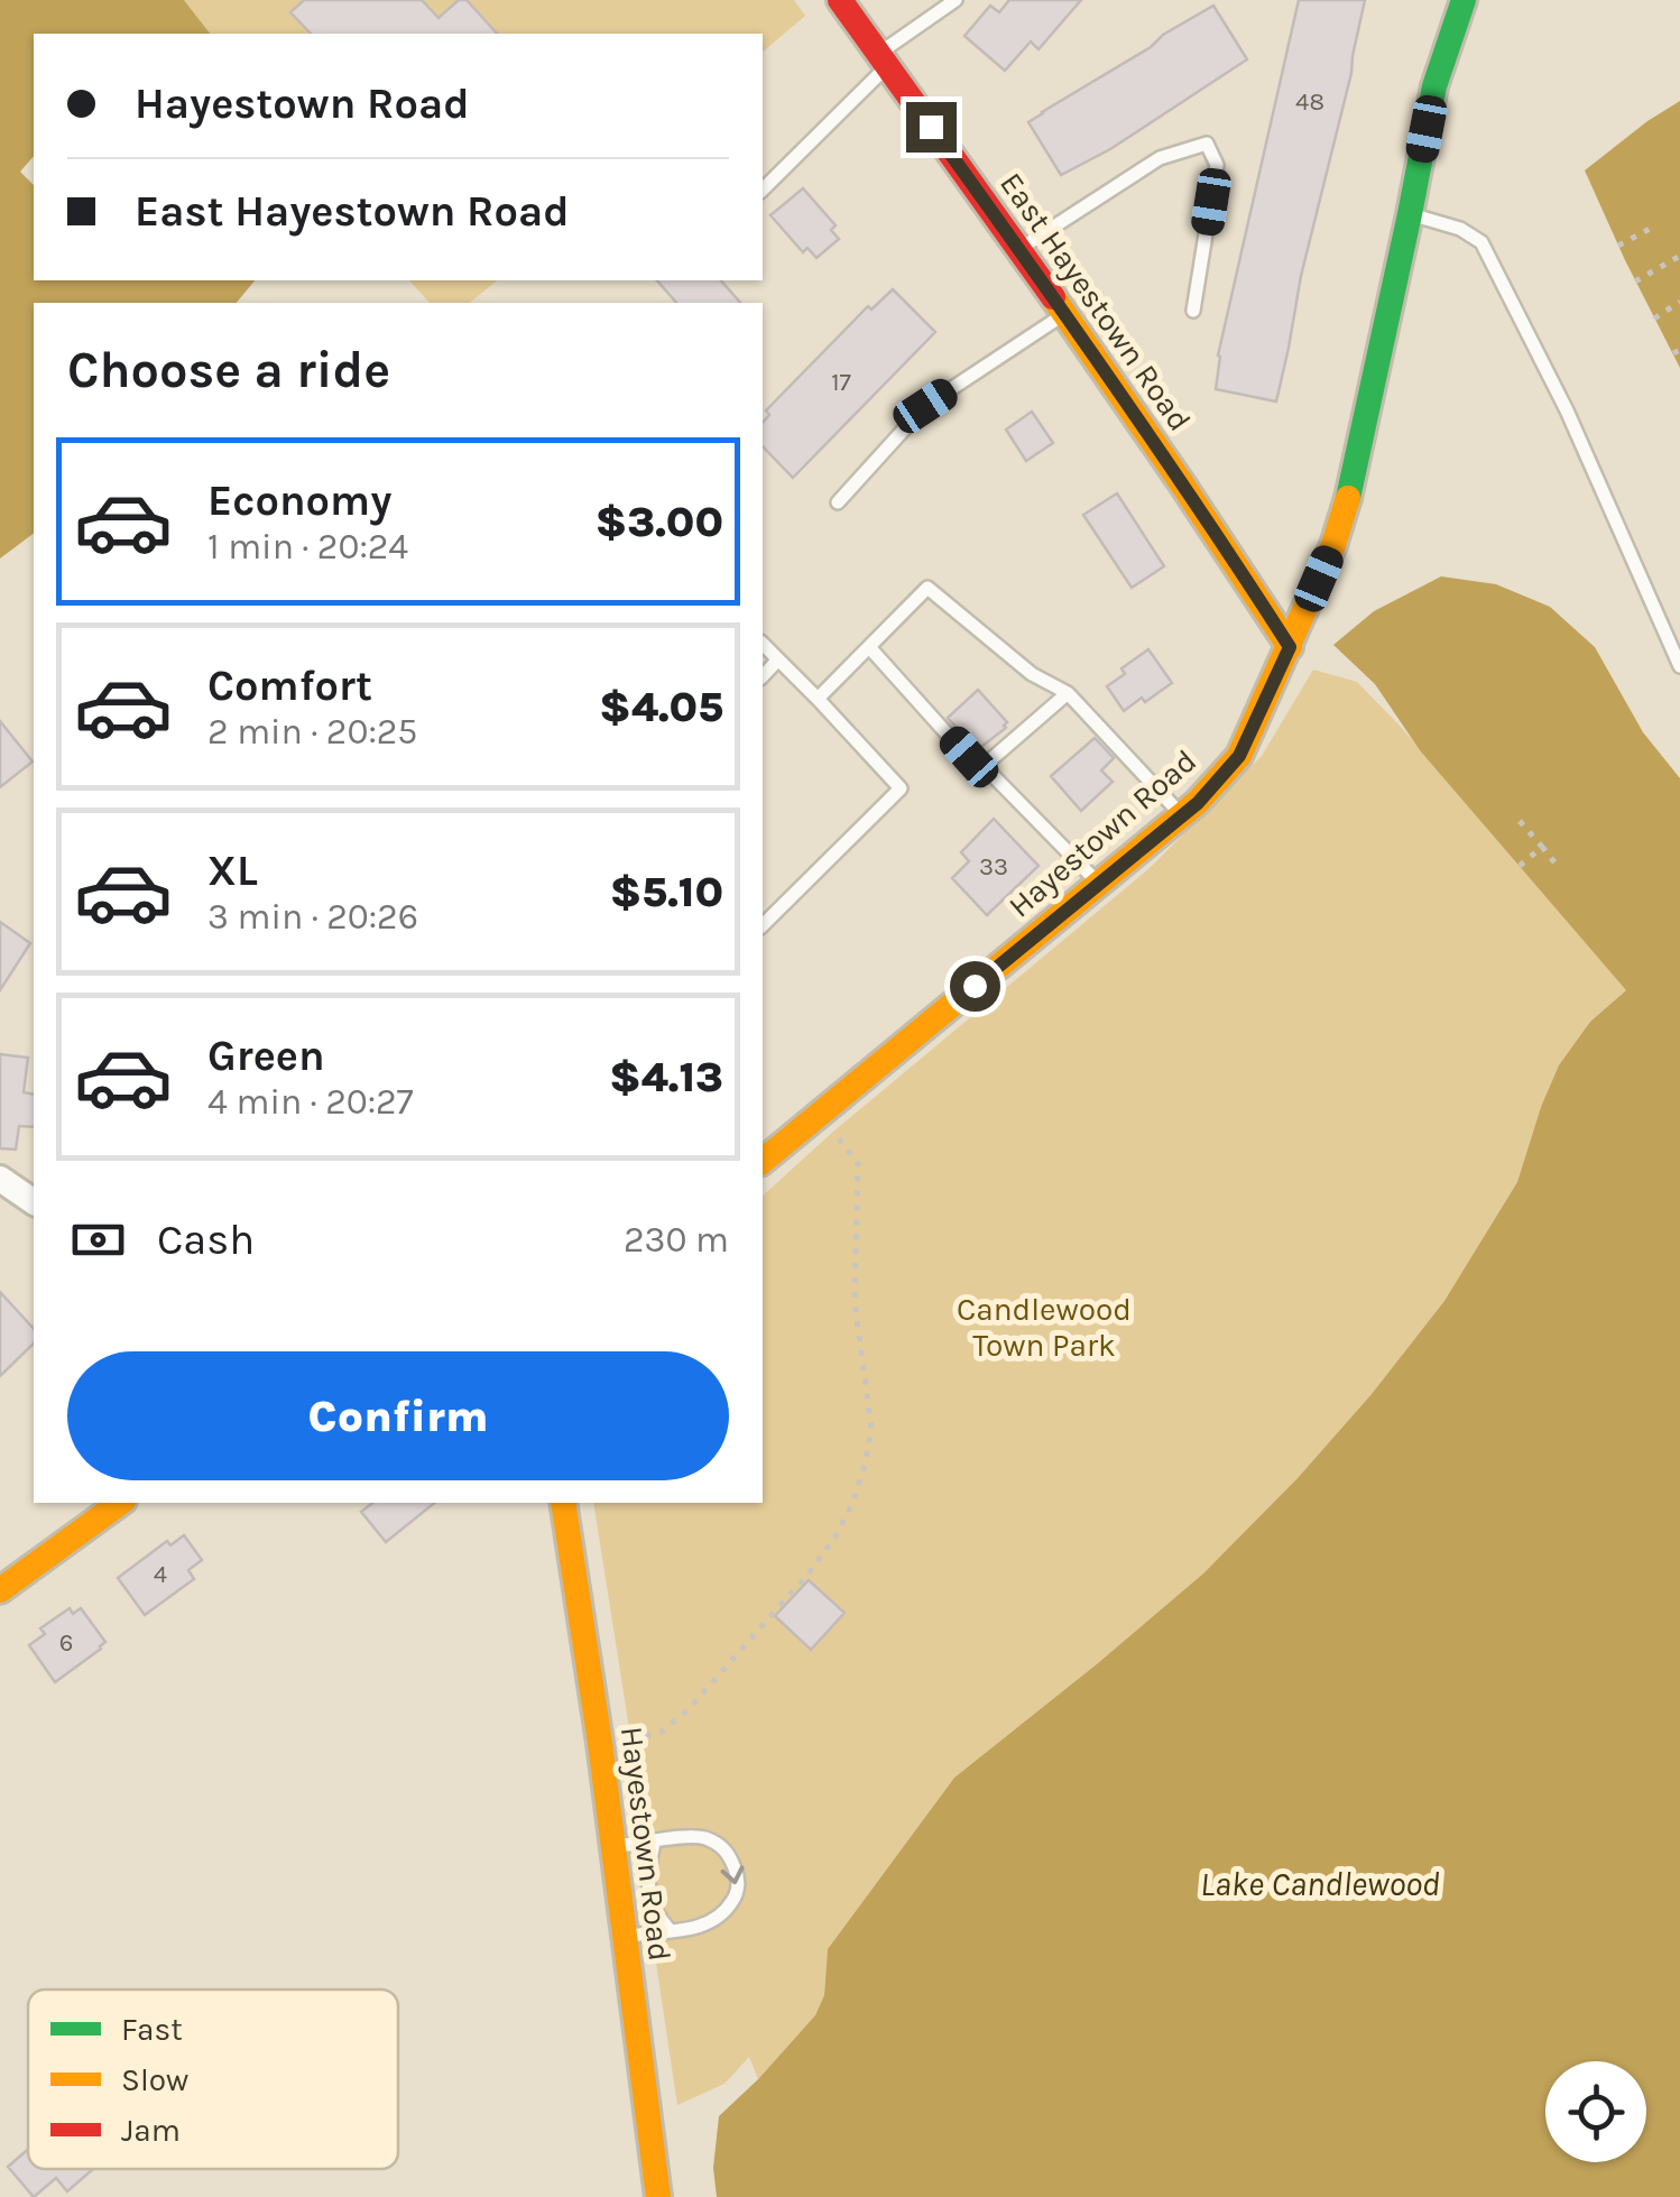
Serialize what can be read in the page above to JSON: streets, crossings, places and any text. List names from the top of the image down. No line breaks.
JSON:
{"streets":{"street":["East Hayestown Road","Hayestown Road"]},"crossings":[["East Hayestown Road","Hayestown Road"]],"water":["Lake Candlewood"],"parks":["Candlewood Town Park"],"house_numbers":["48","17","33","4","6"],"legend":["Fast","Slow","Jam"],"page":{"banner":["Hayestown Road","East Hayestown Road"],"heading":"Choose a ride","list":[{"name":"Economy","note":"1 min · 20:24","value":"$3.00"},{"name":"Comfort","note":"2 min · 20:25","value":"$4.05"},{"name":"XL","note":"3 min · 20:26","value":"$5.10"},{"name":"Green","note":"4 min · 20:27","value":"$4.13"}],"pay":["Cash","230 m"],"buttons":"Confirm"}}
